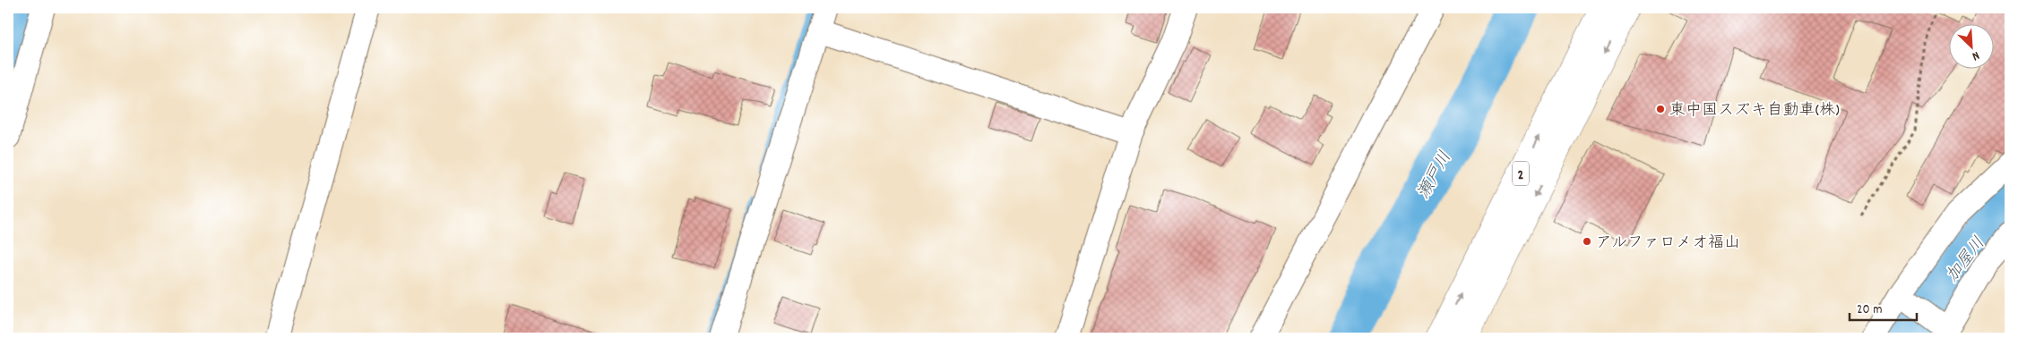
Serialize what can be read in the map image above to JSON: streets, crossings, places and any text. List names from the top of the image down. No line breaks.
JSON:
{"streets":{"highway":["2"]},"water":["瀬戸川","加屋川"],"places":["東中国スズキ自動車(株)","アルファロメオ福山"],"scale_bar":"20 m","north":"bottom right"}
